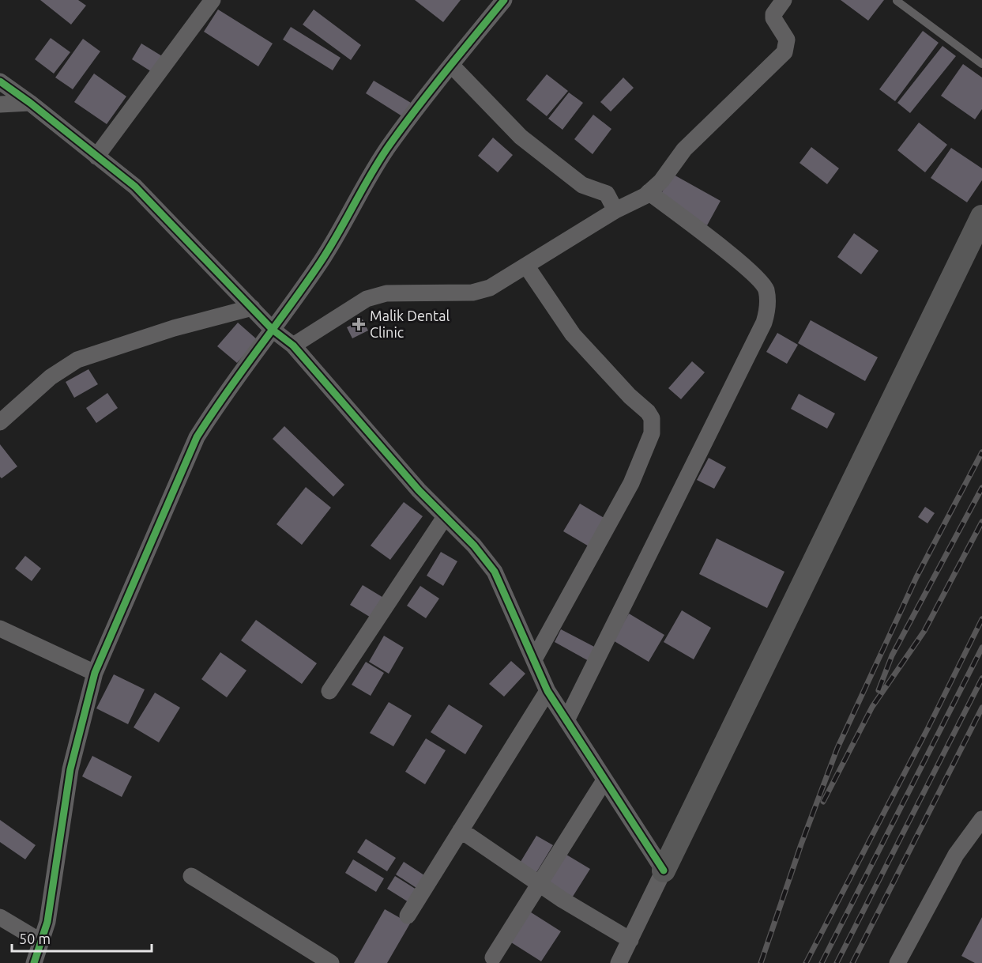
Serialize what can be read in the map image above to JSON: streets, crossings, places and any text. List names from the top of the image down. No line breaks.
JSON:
{"places":{"health":["Malik Dental Clinic"]},"scale_bar":"50 m"}
